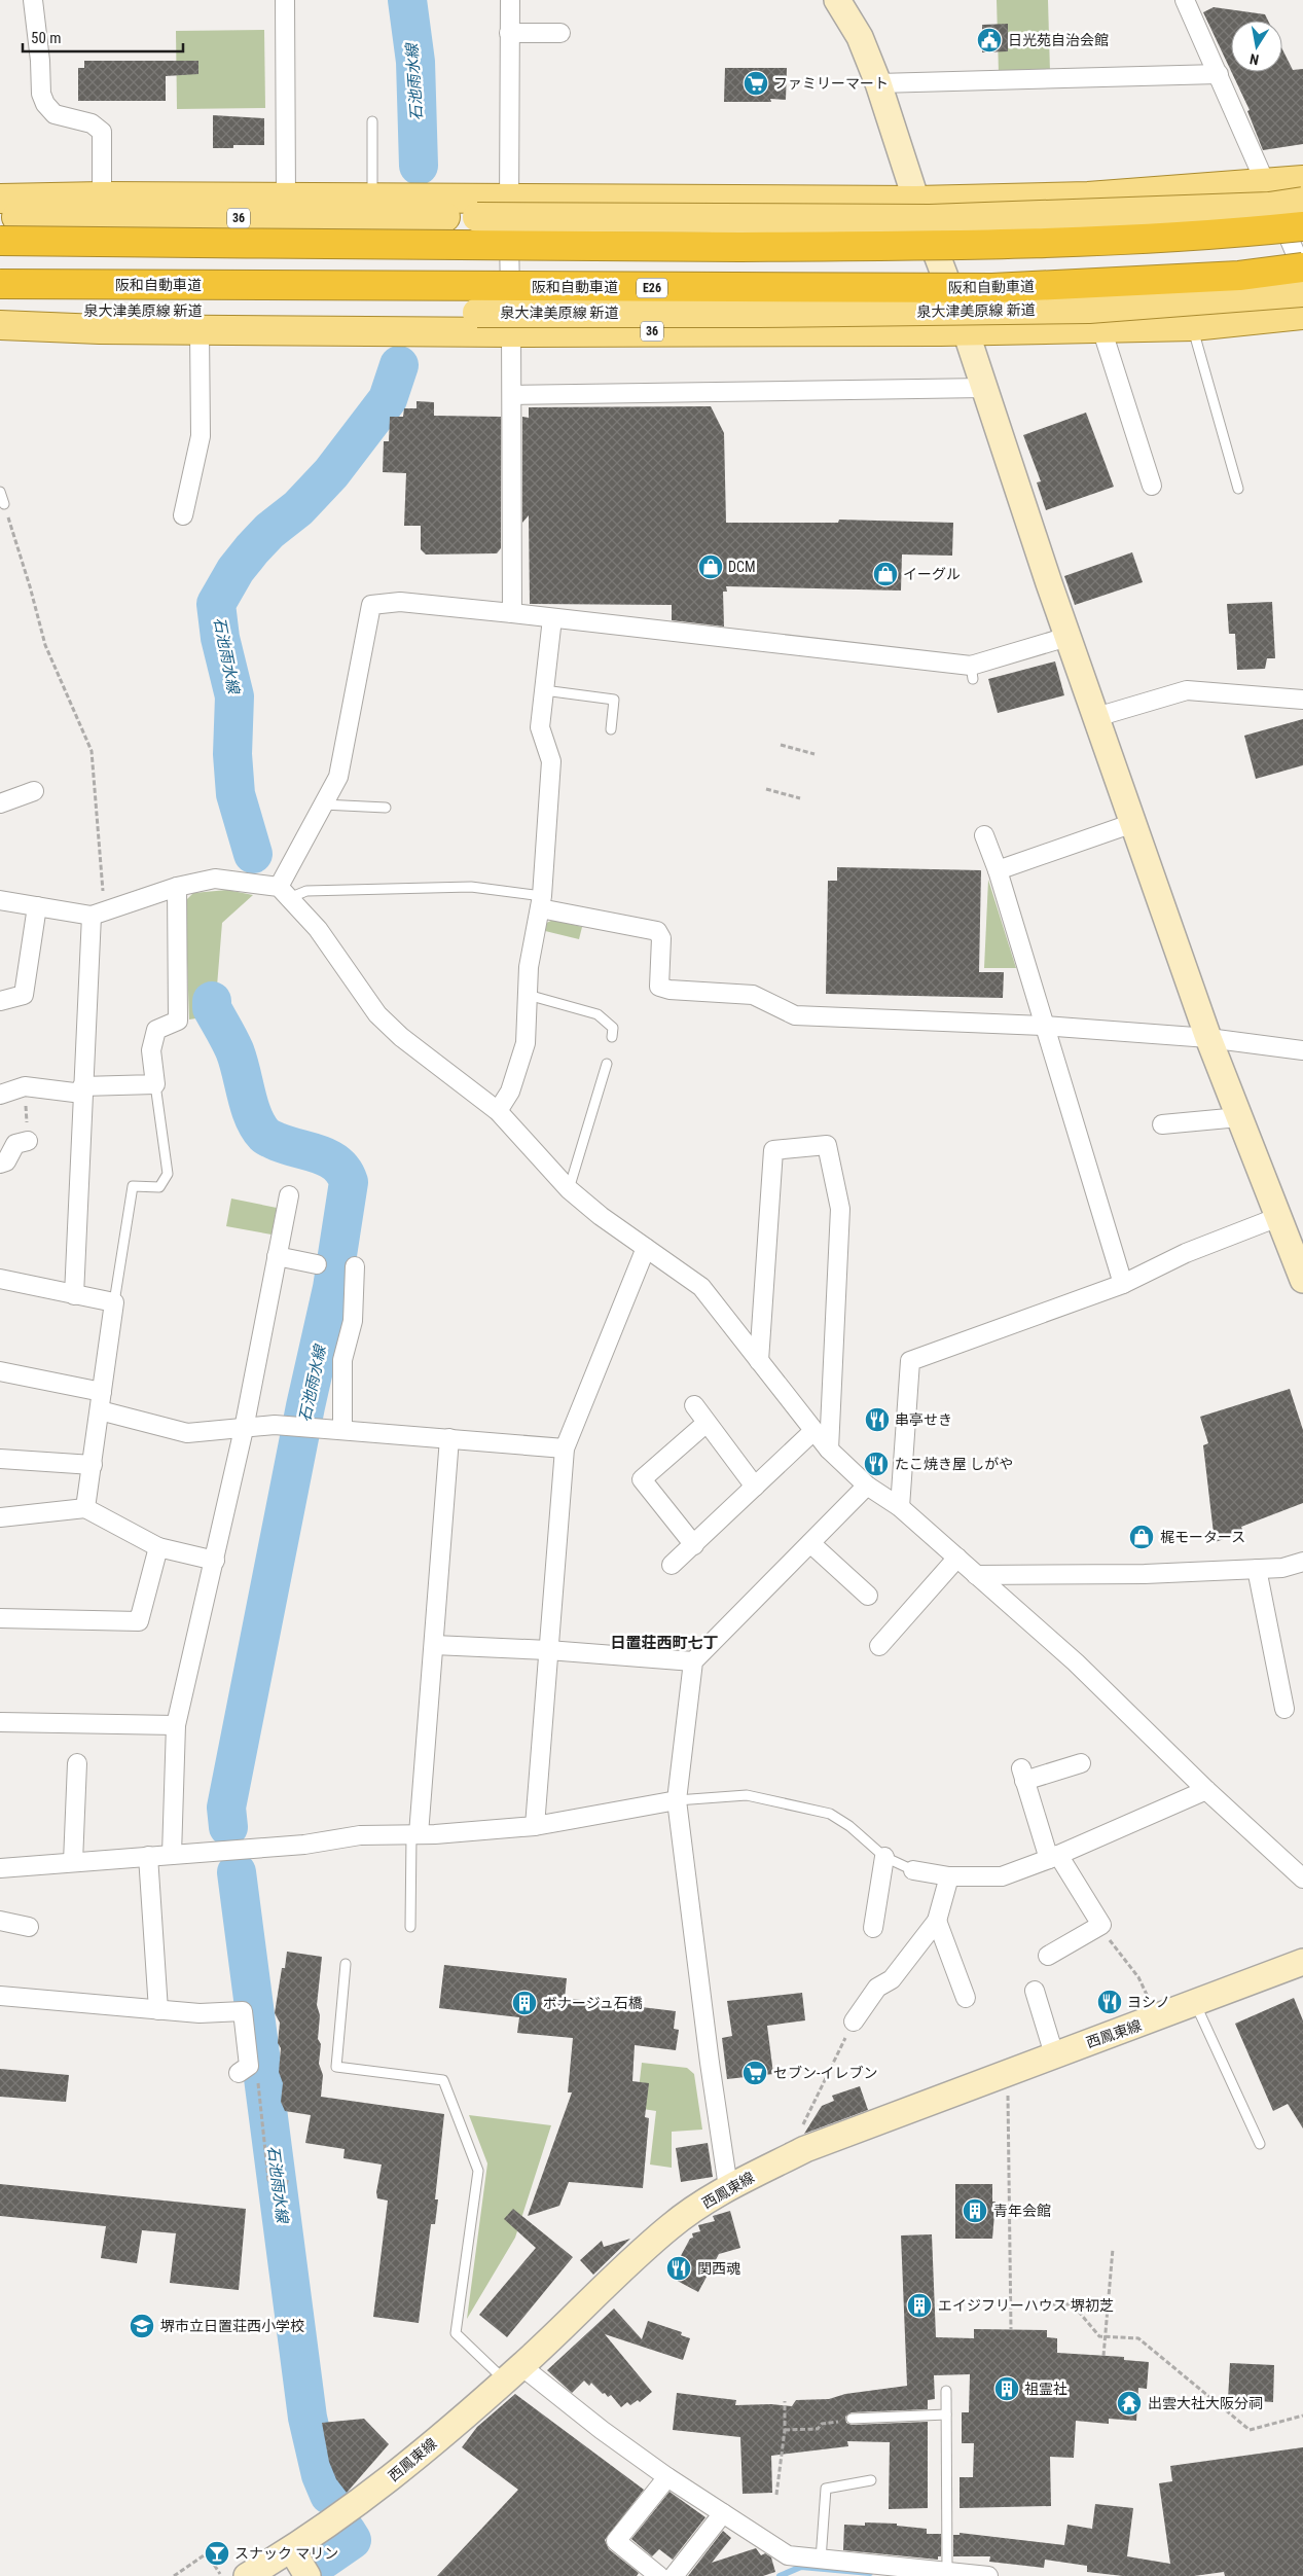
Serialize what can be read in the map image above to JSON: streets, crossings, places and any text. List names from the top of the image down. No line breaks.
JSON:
{"streets":{"highway":["阪和自動車道","E26"],"main road":["36","泉大津美原線 新道"],"street":["西鳳東線"]},"districts":["日置荘西町七丁"],"water":["石池雨水線"],"places":{"public building":["日光苑自治会館"],"supermarket":["ファミリーマート","セブン-イレブン"],"shop":["DCM","イーグル","梶モータース"],"restaurant":["串亭せき","たこ焼き屋 しがや","ヨシノ","関西魂"],"building":["ボナージュ石橋","青年会館","エイジフリーハウス 堺初芝","祖霊社"],"school or university":["堺市立日置荘西小学校"],"temple":["出雲大社大阪分祠"],"bar":["スナック マリン"]},"scale_bar":"50 m","north":"bottom"}
